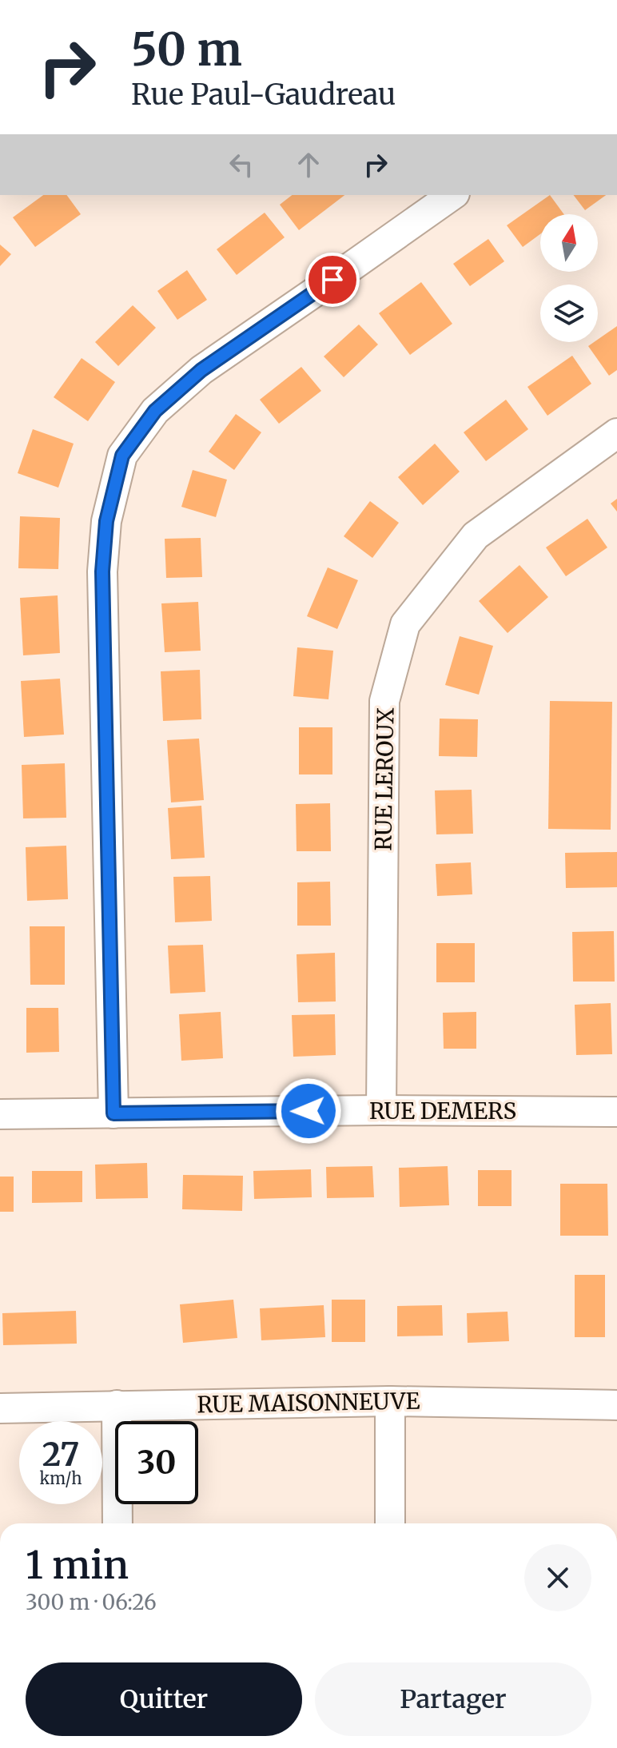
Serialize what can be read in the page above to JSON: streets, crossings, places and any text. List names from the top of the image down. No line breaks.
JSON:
{"streets":{"street":["RUE LEROUX","RUE DEMERS","RUE MAISONNEUVE"]},"crossings":[["RUE LEROUX","RUE DEMERS"]],"north":"top","page":{"turn":["50 m","Rue Paul-Gaudreau"],"speed":"27 km/h","limit":"30","heading":["1 min","300 m · 06:26"],"buttons":["Quitter","Partager"]}}
